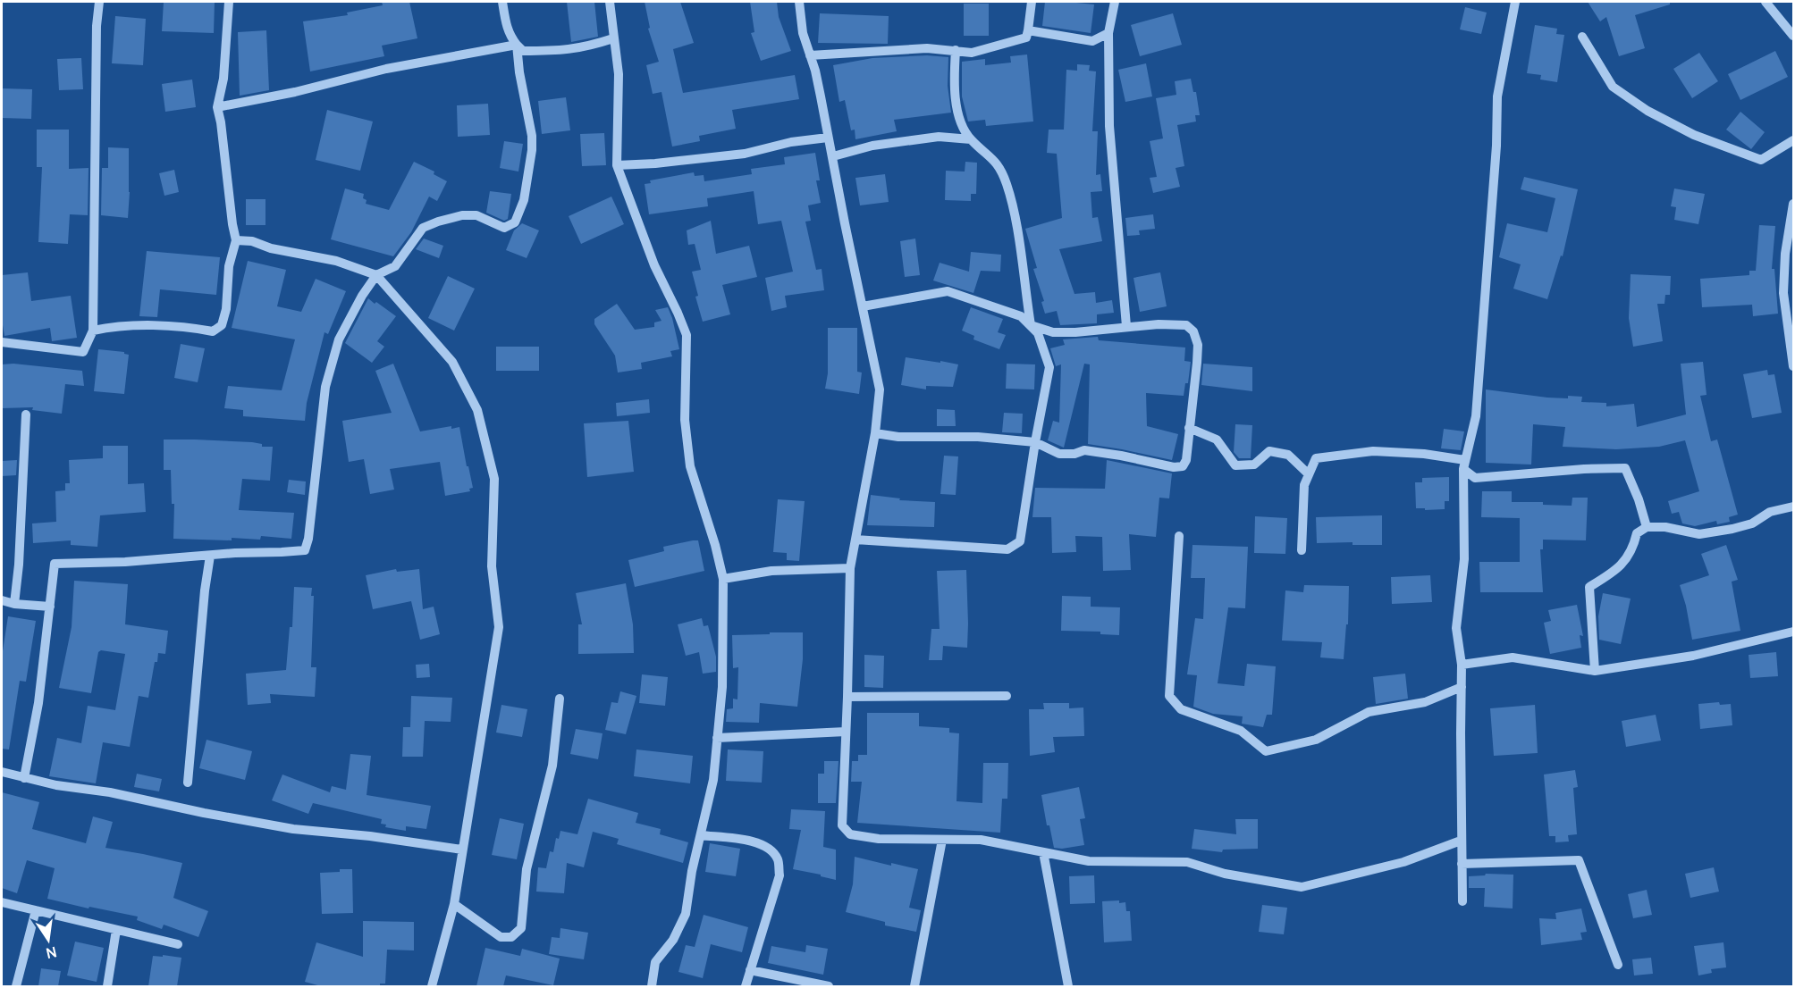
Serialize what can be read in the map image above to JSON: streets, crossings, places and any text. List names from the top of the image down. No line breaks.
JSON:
{"north":"bottom"}
